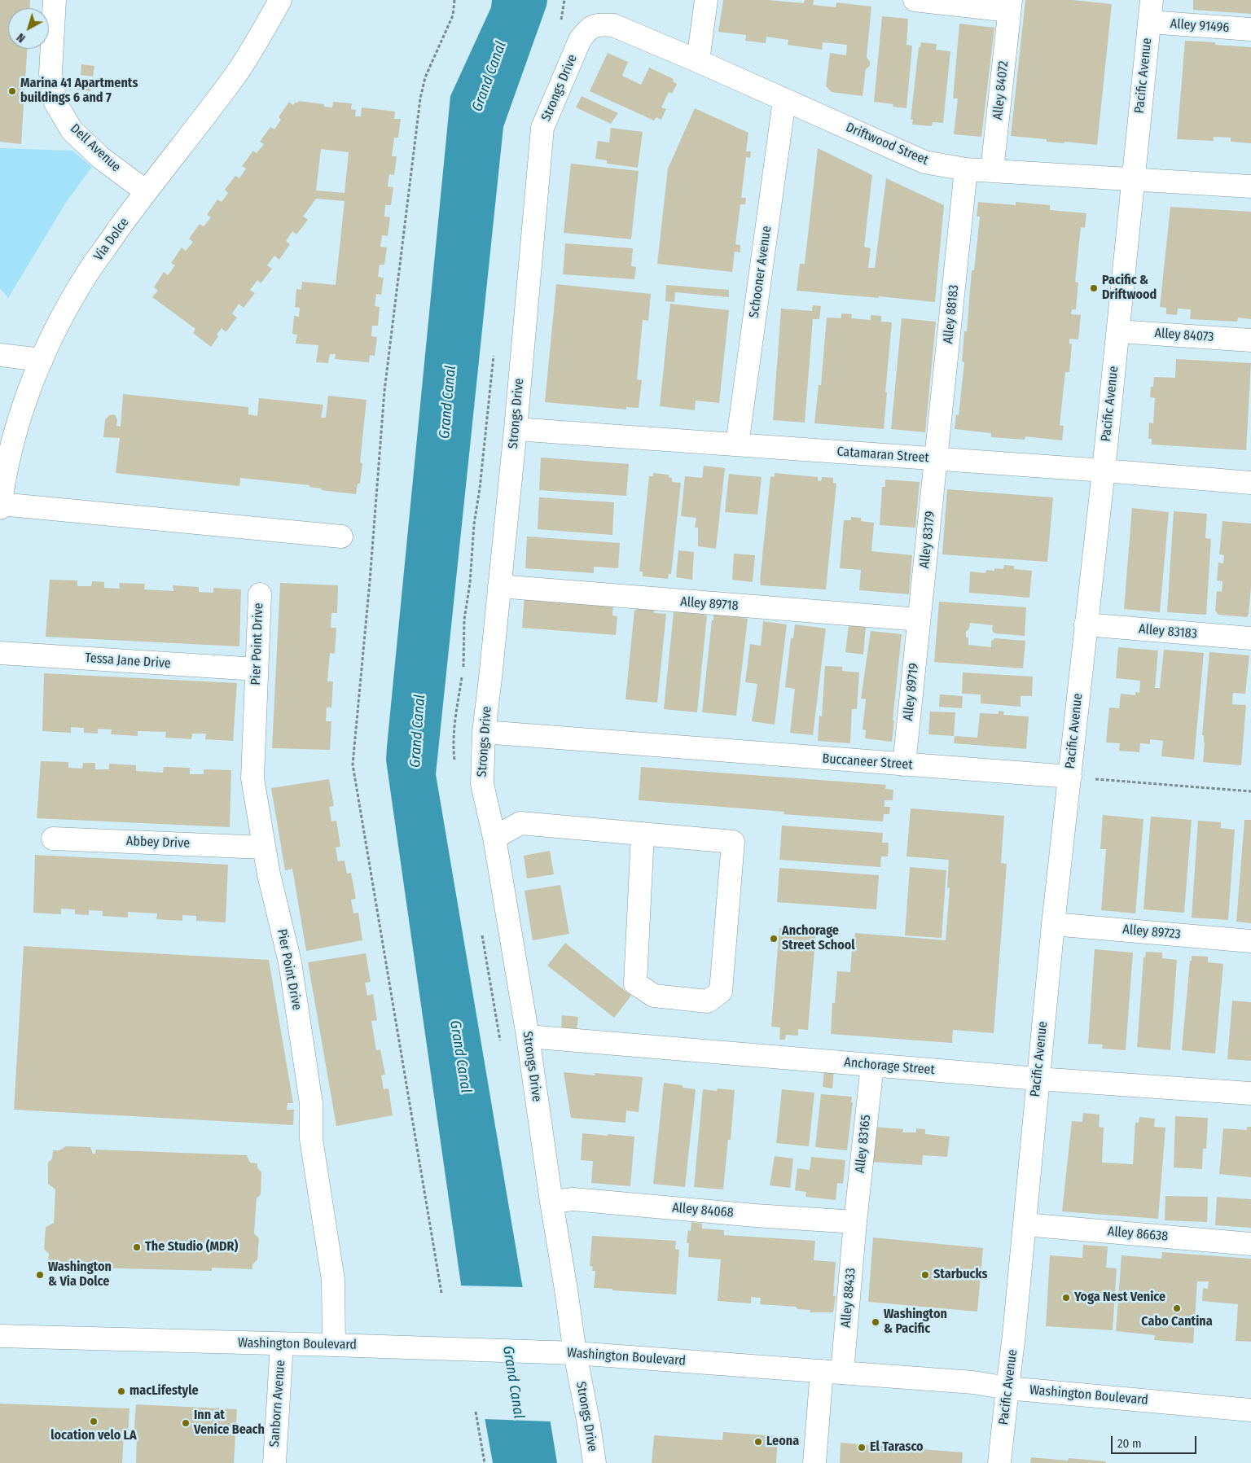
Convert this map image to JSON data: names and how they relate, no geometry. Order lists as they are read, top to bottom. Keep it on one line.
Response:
{"streets":{"street":["Alley 91496","Pacific Avenue","Strongs Drive","Alley 84072","Driftwood Street","Dell Avenue","Via Dolce","Schooner Avenue","Alley 88183","Alley 84073","Catamaran Street","Alley 83179","Alley 89718","Alley 83183","Pier Point Drive","Tessa Jane Drive","Alley 89719","Buccaneer Street","Abbey Drive","Alley 89723","Anchorage Street","Alley 83165","Alley 84068","Alley 86638","Alley 88433","Washington Boulevard","Sanborn Avenue"]},"crossings":[["Alley 91496","Pacific Avenue"],["Pacific Avenue","Driftwood Street"],["Pacific Avenue","Alley 84073"],["Pacific Avenue","Catamaran Street"],["Pacific Avenue","Alley 83183"],["Pacific Avenue","Buccaneer Street"],["Pacific Avenue","Alley 89723"],["Pacific Avenue","Anchorage Street"],["Pacific Avenue","Alley 86638"],["Pacific Avenue","Washington Boulevard"],["Strongs Drive","Driftwood Street"],["Strongs Drive","Catamaran Street"],["Strongs Drive","Alley 89718"],["Strongs Drive","Buccaneer Street"],["Strongs Drive","Anchorage Street"],["Strongs Drive","Alley 84068"],["Strongs Drive","Washington Boulevard"],["Alley 84072","Driftwood Street"],["Driftwood Street","Schooner Avenue"],["Driftwood Street","Alley 88183"],["Dell Avenue","Via Dolce"],["Schooner Avenue","Catamaran Street"],["Alley 88183","Catamaran Street"],["Alley 88183","Alley 83179"],["Catamaran Street","Alley 83179"],["Alley 83179","Alley 89718"],["Alley 83179","Alley 89719"],["Alley 89718","Alley 89719"],["Pier Point Drive","Tessa Jane Drive"],["Pier Point Drive","Abbey Drive"],["Pier Point Drive","Washington Boulevard"],["Alley 89719","Buccaneer Street"],["Anchorage Street","Alley 83165"],["Alley 83165","Alley 84068"],["Alley 83165","Alley 88433"],["Alley 84068","Alley 88433"],["Alley 88433","Washington Boulevard"],["Washington Boulevard","Sanborn Avenue"]],"water":["Grand Canal"],"places":["Marina 41 Apartments buildings 6 and 7","Pacific & Driftwood","Anchorage Street School","The Studio (MDR)","Washington & Via Dolce","Starbucks","Yoga Nest Venice","Cabo Cantina","Washington & Pacific","macLifestyle","location velo LA","Inn at Venice Beach","Leona","El Tarasco"],"scale_bar":"20 m","north":"bottom left"}
